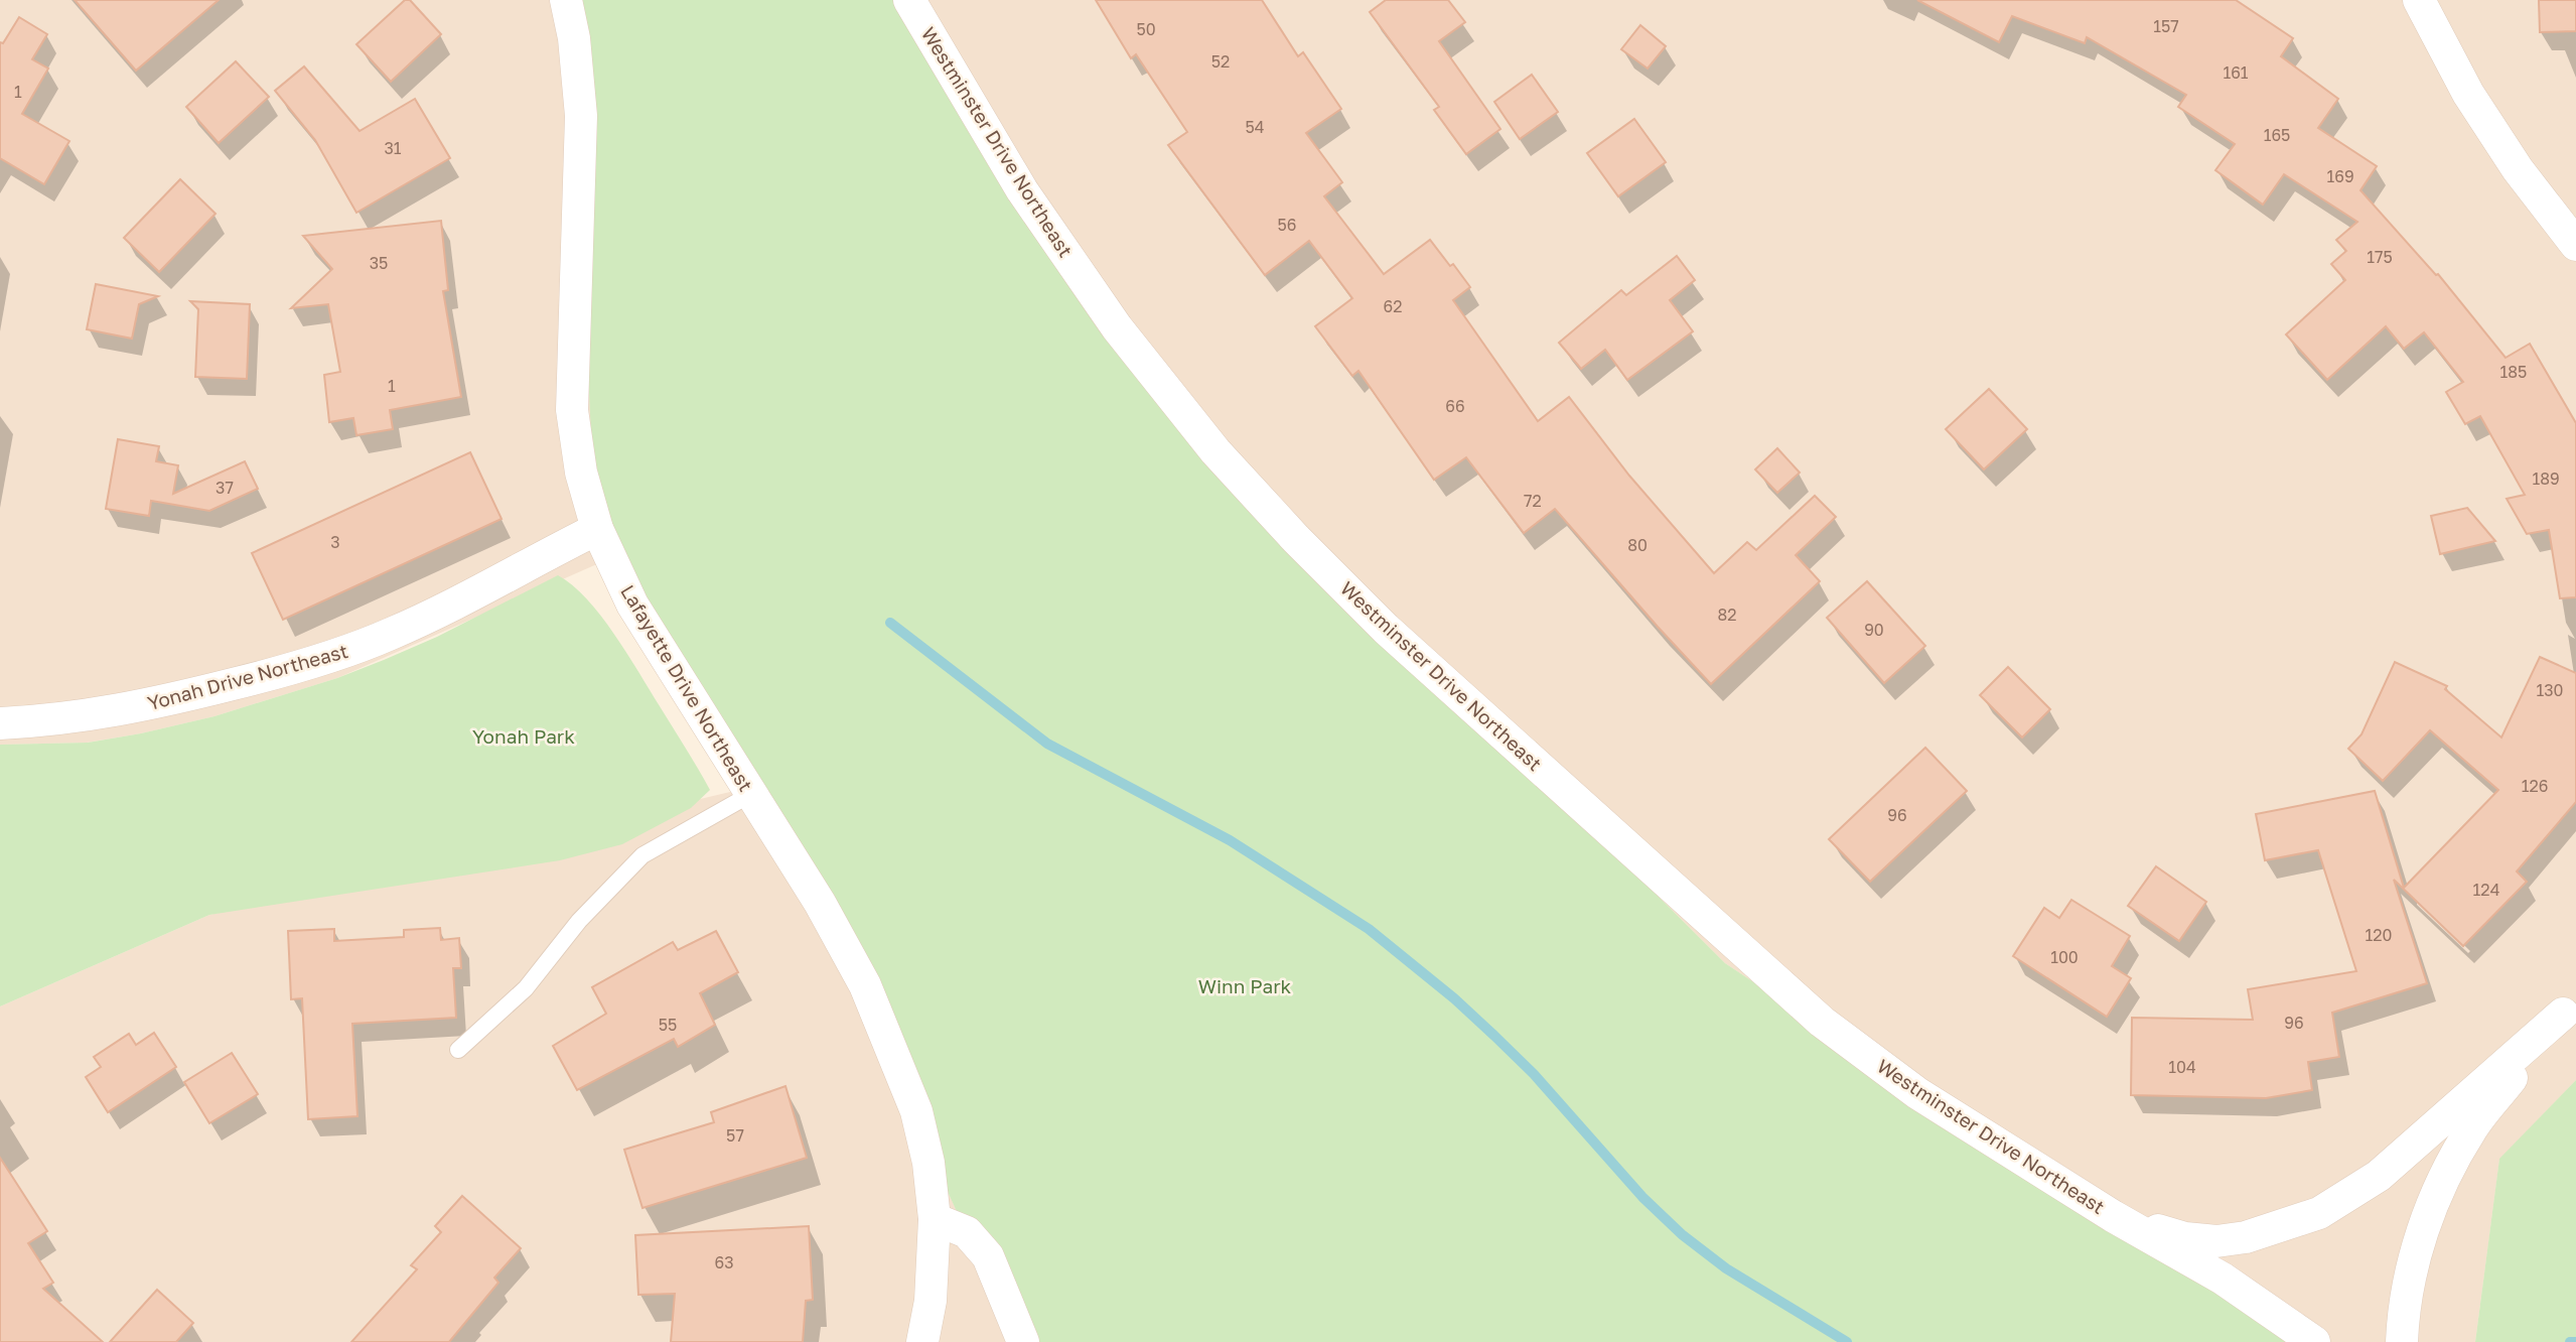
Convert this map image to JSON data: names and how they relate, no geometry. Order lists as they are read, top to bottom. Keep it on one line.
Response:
{"streets":{"street":["Westminster Drive Northeast","Yonah Drive Northeast","Lafayette Drive Northeast"]},"crossings":[["Yonah Drive Northeast","Lafayette Drive Northeast"]],"parks":["Yonah Park","Winn Park"],"house_numbers":["157","50","52","161","1","54","165","31","169","56","175","35","62","185","1","66","189","37","72","3","80","82","90","130","126","96","124","120","100","96","55","104","57","63"]}
